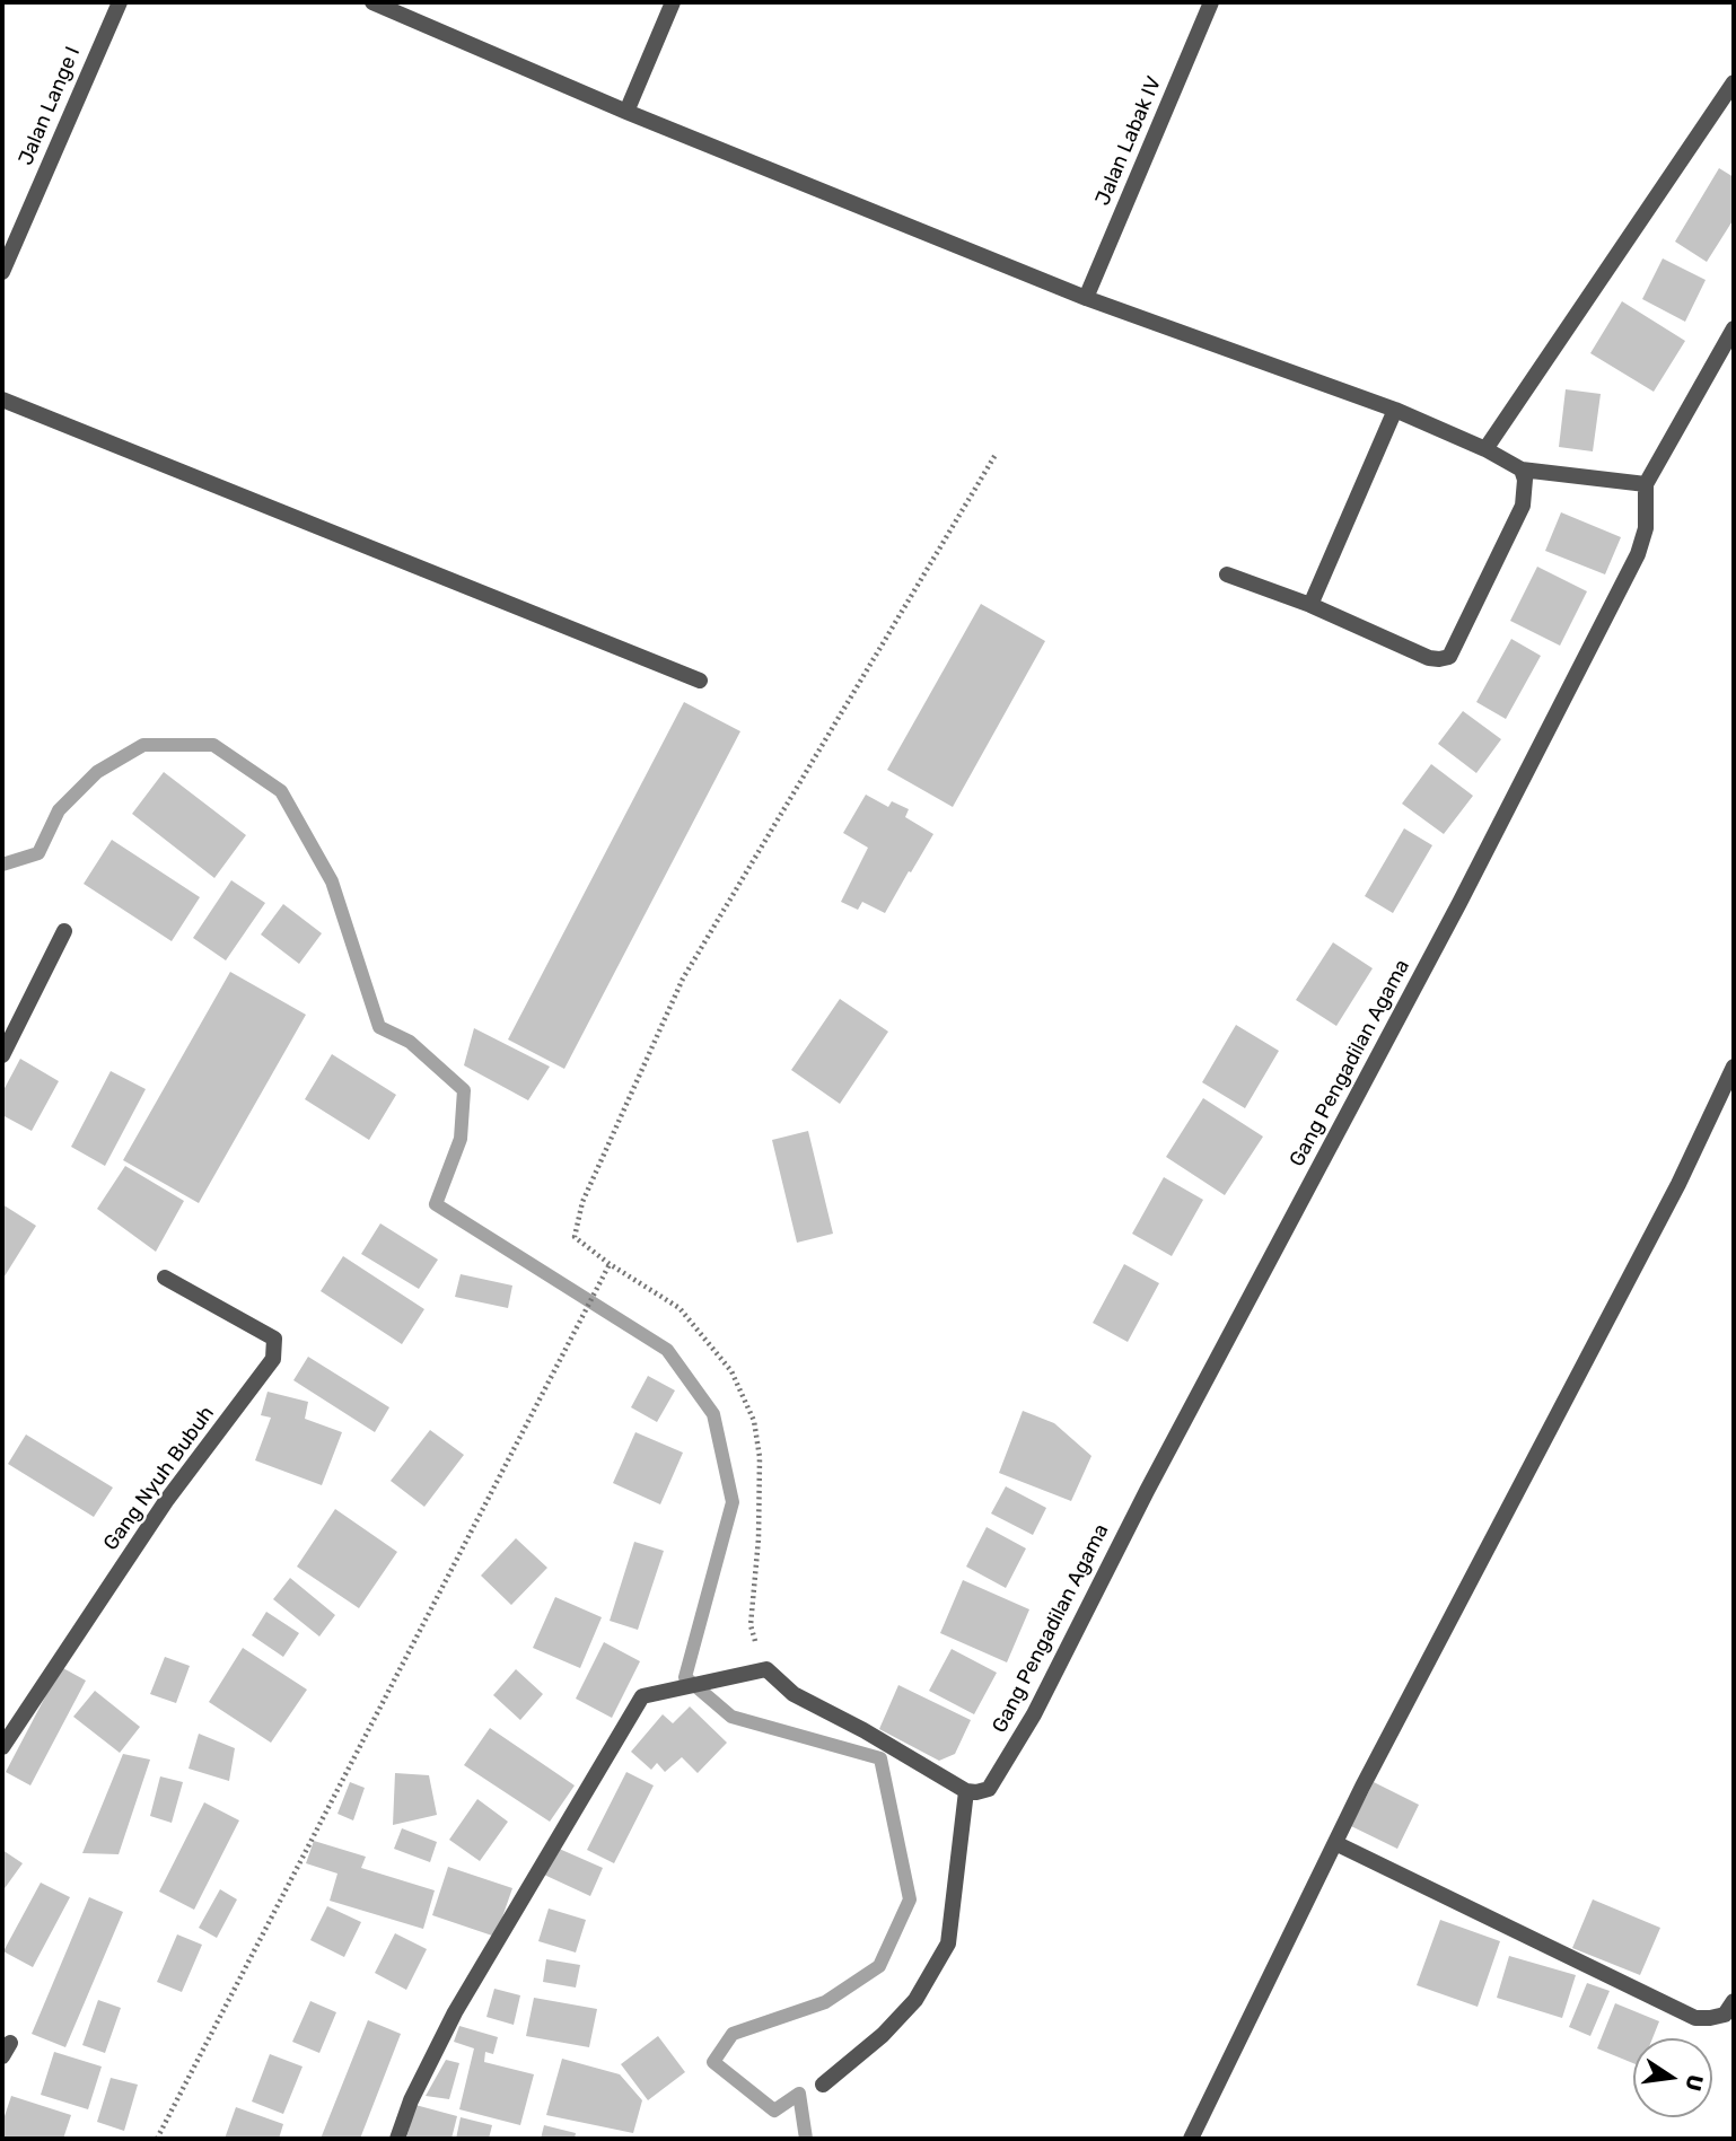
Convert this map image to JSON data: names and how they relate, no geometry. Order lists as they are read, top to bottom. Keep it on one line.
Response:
{"streets":{"street":["Jalan Lange I","Jalan Labak IV","Gang Pengadilan Agama","Gang Nyuh Bubuh"]},"north":"right"}
